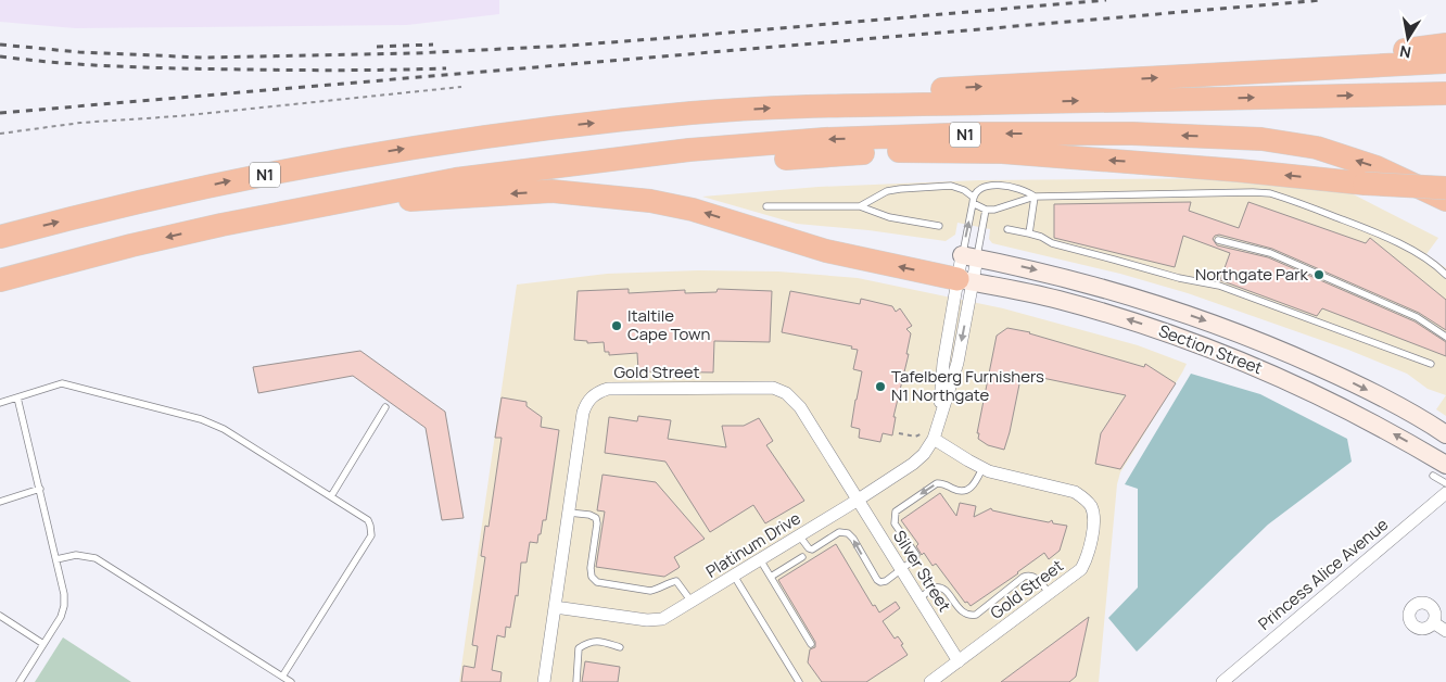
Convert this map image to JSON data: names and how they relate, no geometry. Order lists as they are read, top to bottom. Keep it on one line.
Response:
{"streets":{"highway":["N1"],"street":["Section Street","Gold Street","Platinum Drive","Silver Street","Princess Alice Avenue"]},"crossings":[["Section Street","Platinum Drive"],["Gold Street","Platinum Drive"],["Gold Street","Silver Street"],["Platinum Drive","Silver Street"]],"places":["Northgate Park","Italtile Cape Town","Tafelberg Furnishers N1 Northgate"],"north":"bottom"}
